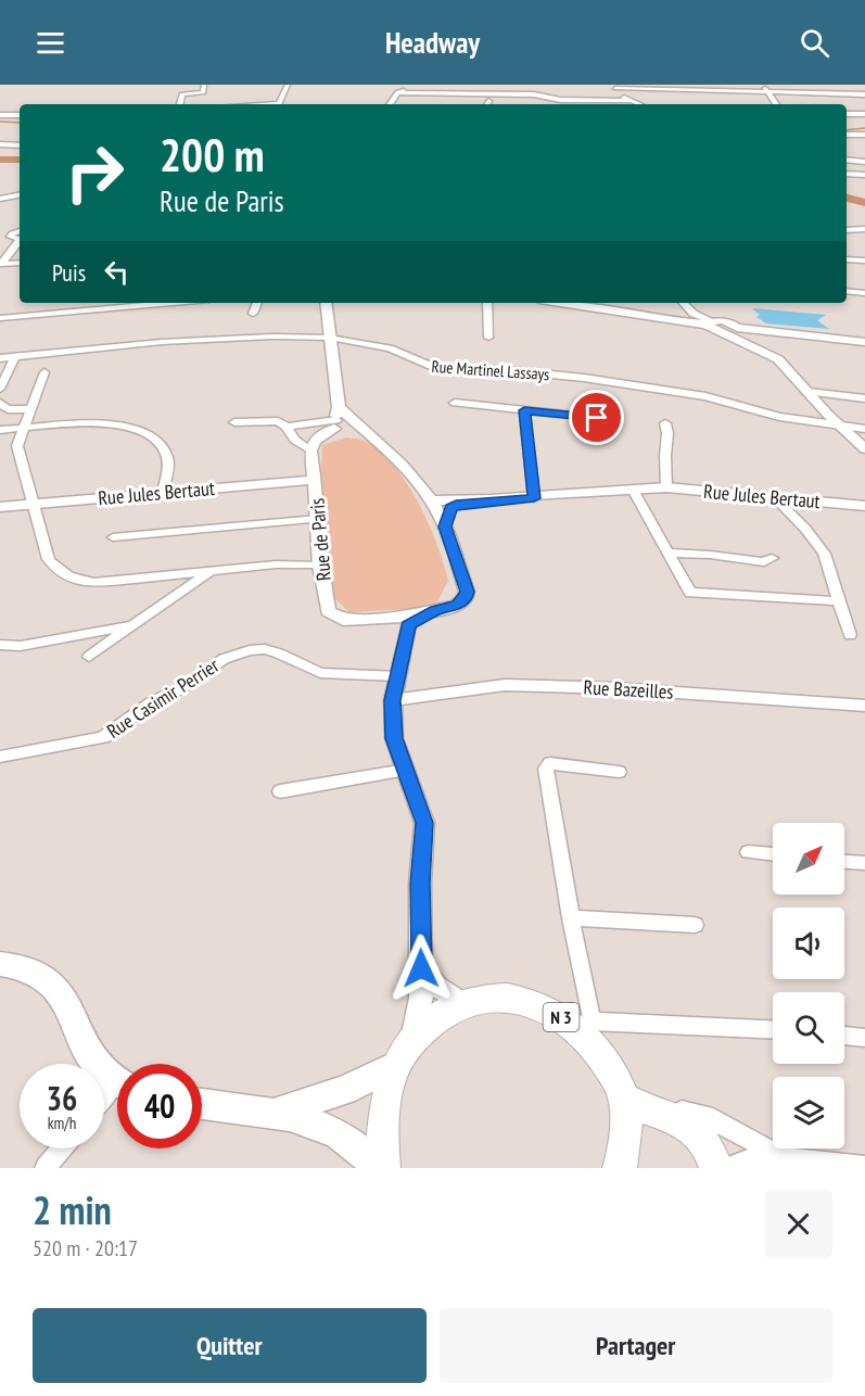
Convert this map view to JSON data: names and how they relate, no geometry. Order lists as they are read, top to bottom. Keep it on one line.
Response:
{"streets":{"main road":["N 3"],"street":["Rue Martinel Lassays","Rue Jules Bertaut","Rue de Paris","Rue Bazeilles","Rue Casimir Perrier"]},"crossings":[["Rue Jules Bertaut","Rue de Paris"]],"north":"top right","page":{"header":"Headway","turn":["200 m","Rue de Paris"],"then":"Puis","speed":"36 km/h","limit":"40","heading":["2 min","520 m · 20:17"],"buttons":["Quitter","Partager"]}}
